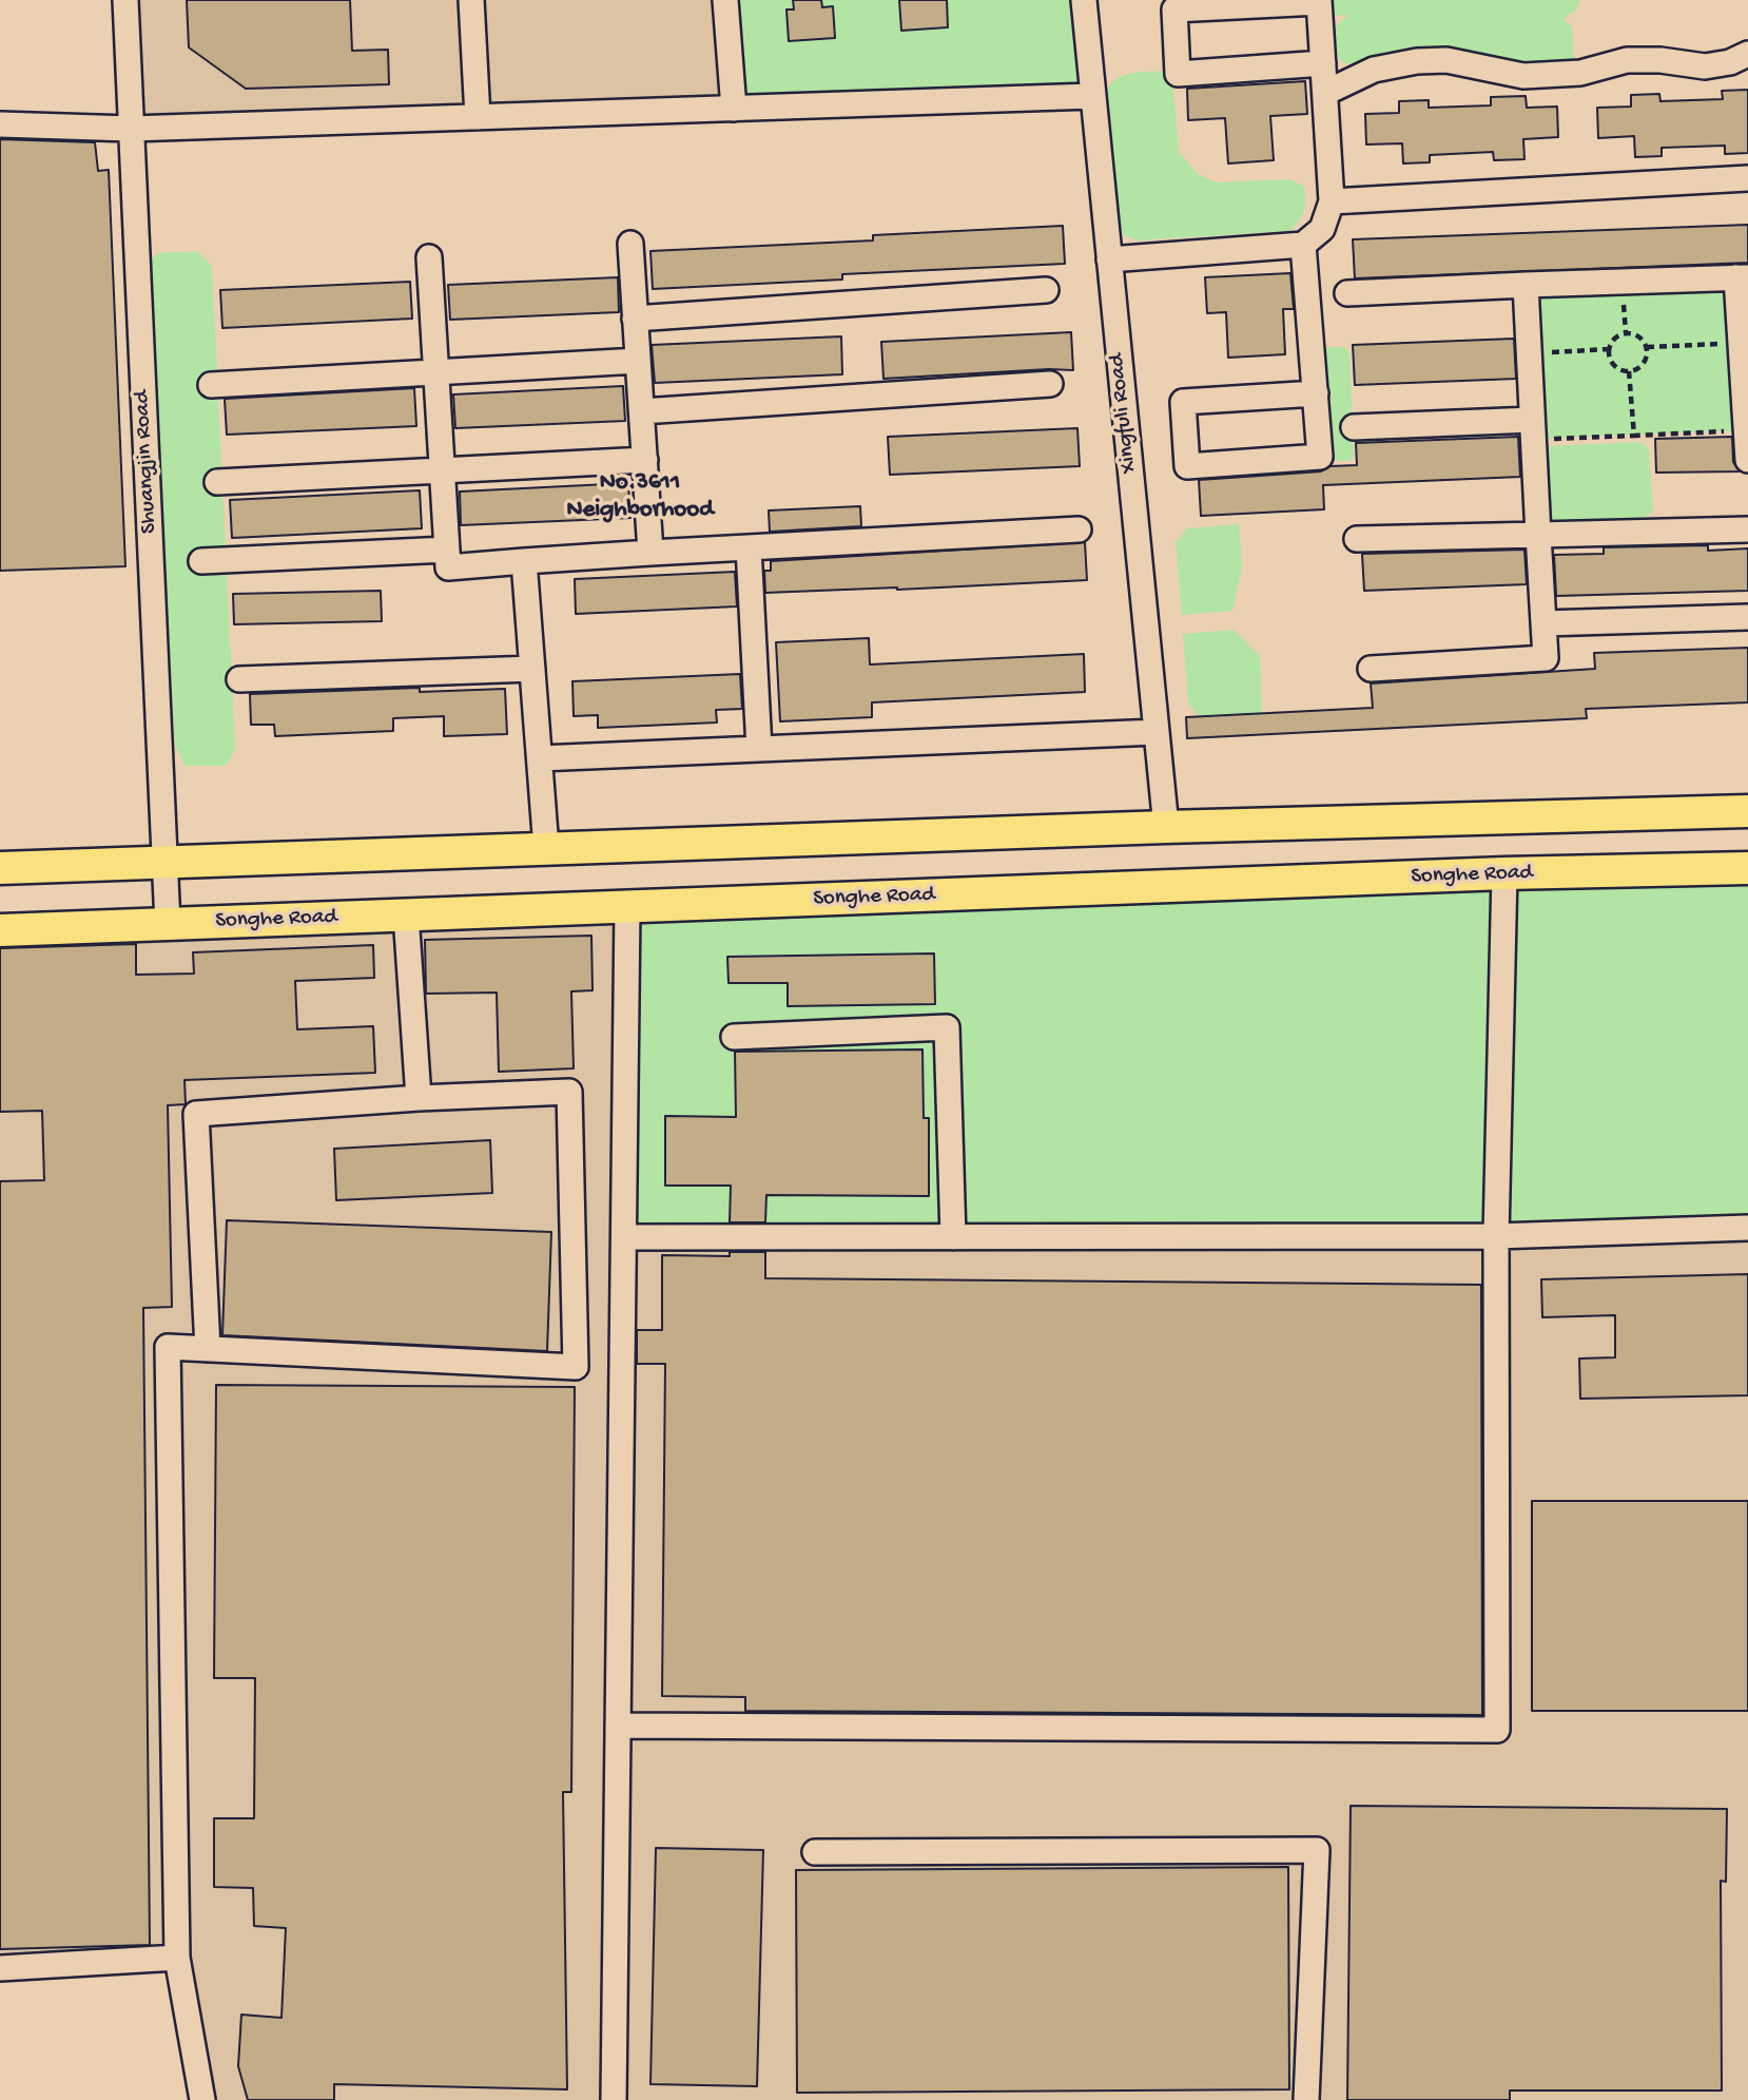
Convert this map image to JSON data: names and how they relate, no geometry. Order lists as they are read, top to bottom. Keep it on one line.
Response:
{"streets":{"main road":["Songhe Road"],"street":["Xingfuli Road","Shuangjin Road"]},"crossings":[["Shuangjin Road","Songhe Road"]],"districts":["No.3611 Neighborhood"]}
